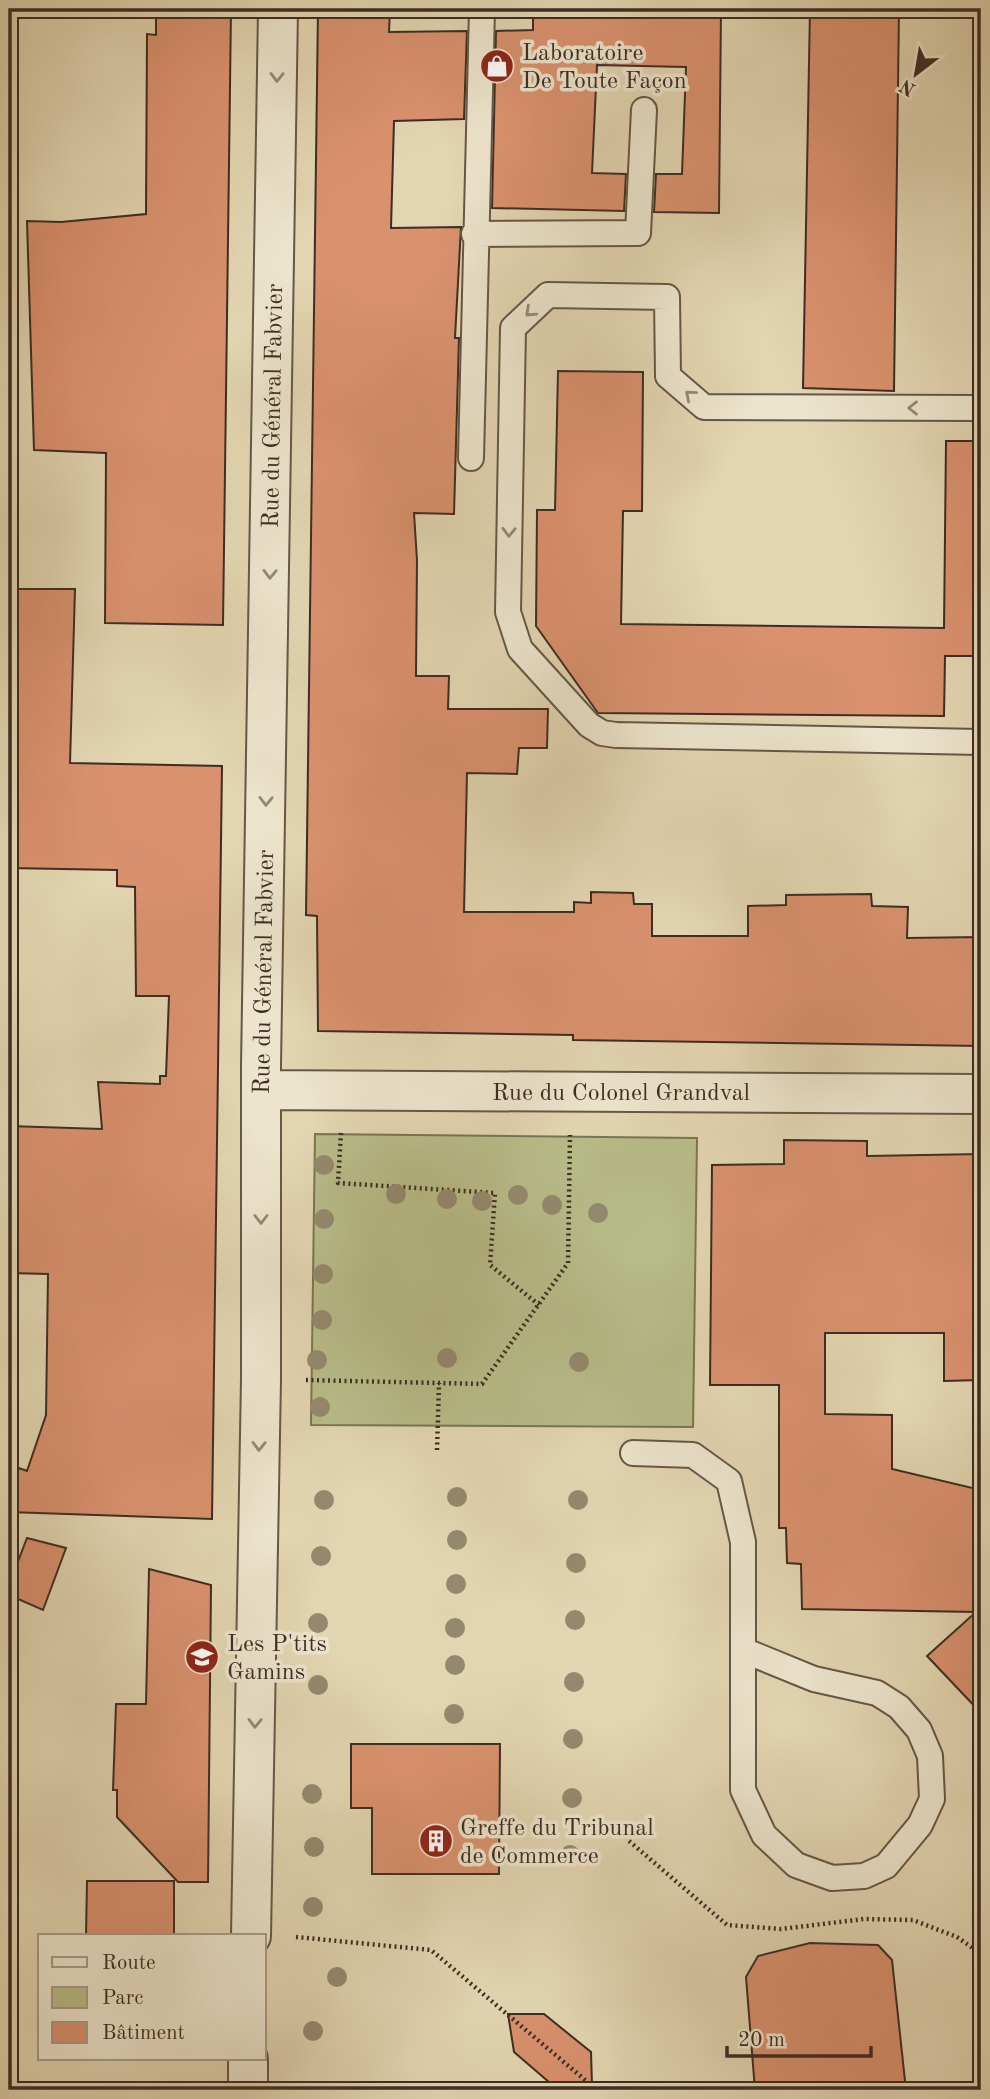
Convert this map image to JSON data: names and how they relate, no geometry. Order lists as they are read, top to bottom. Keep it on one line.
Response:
{"streets":{"street":["Rue du Général Fabvier","Rue du Colonel Grandval"]},"crossings":[["Rue du Général Fabvier","Rue du Colonel Grandval"]],"one_way":["Rue du Général Fabvier"],"places":{"shop":["Laboratoire De Toute Façon"],"school or university":["Les P'tits Gamins"],"building":["Greffe du Tribunal de Commerce"]},"legend":["Route","Parc","Bâtiment"],"scale_bar":"20 m","north":"bottom left"}
